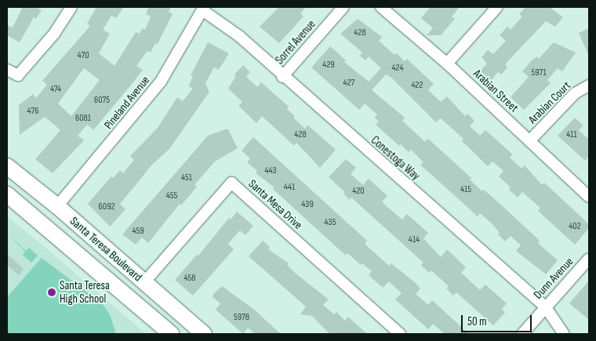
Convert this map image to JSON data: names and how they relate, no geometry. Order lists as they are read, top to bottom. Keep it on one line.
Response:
{"streets":{"main road":["Santa Teresa Boulevard"],"street":["Sorrel Avenue","Arabian Street","Pineland Avenue","Arabian Court","Conestoga Way","Santa Mesa Drive","Dunn Avenue"]},"crossings":[["Sorrel Avenue","Conestoga Way"],["Arabian Street","Arabian Court"],["Pineland Avenue","Conestoga Way"],["Pineland Avenue","Santa Teresa Boulevard"],["Conestoga Way","Dunn Avenue"],["Santa Mesa Drive","Santa Teresa Boulevard"]],"places":["Santa Teresa High School"],"house_numbers":["428","470","429","424","5971","427","422","474","6075","476","6081","428","411","443","451","441","415","420","455","439","6092","435","402","459","414","458","5978"],"scale_bar":"50 m"}
